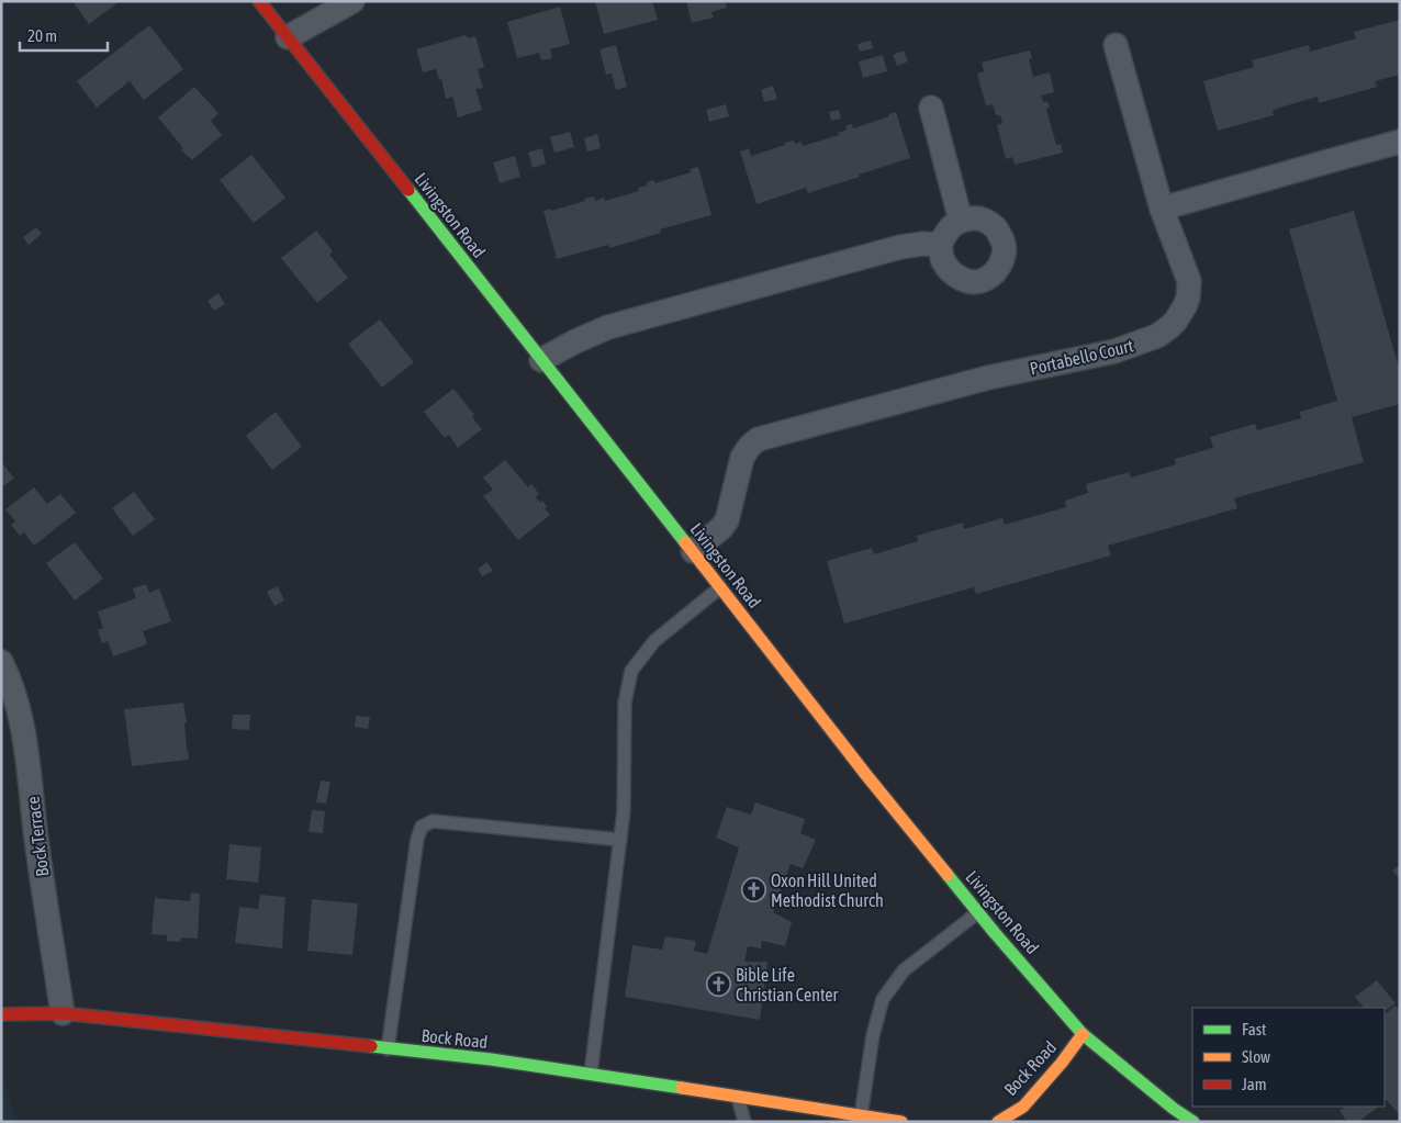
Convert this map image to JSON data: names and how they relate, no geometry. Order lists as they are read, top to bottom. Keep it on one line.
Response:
{"streets":{"main road":["Livingston Road","Bock Road"],"street":["Portabello Court","Bock Terrace"]},"crossings":[["Livingston Road","Portabello Court"],["Livingston Road","Bock Road"],["Bock Terrace","Bock Road"]],"places":{"church":["Oxon Hill United Methodist Church","Bible Life Christian Center"]},"legend":["Fast","Slow","Jam"],"scale_bar":"20 m"}
